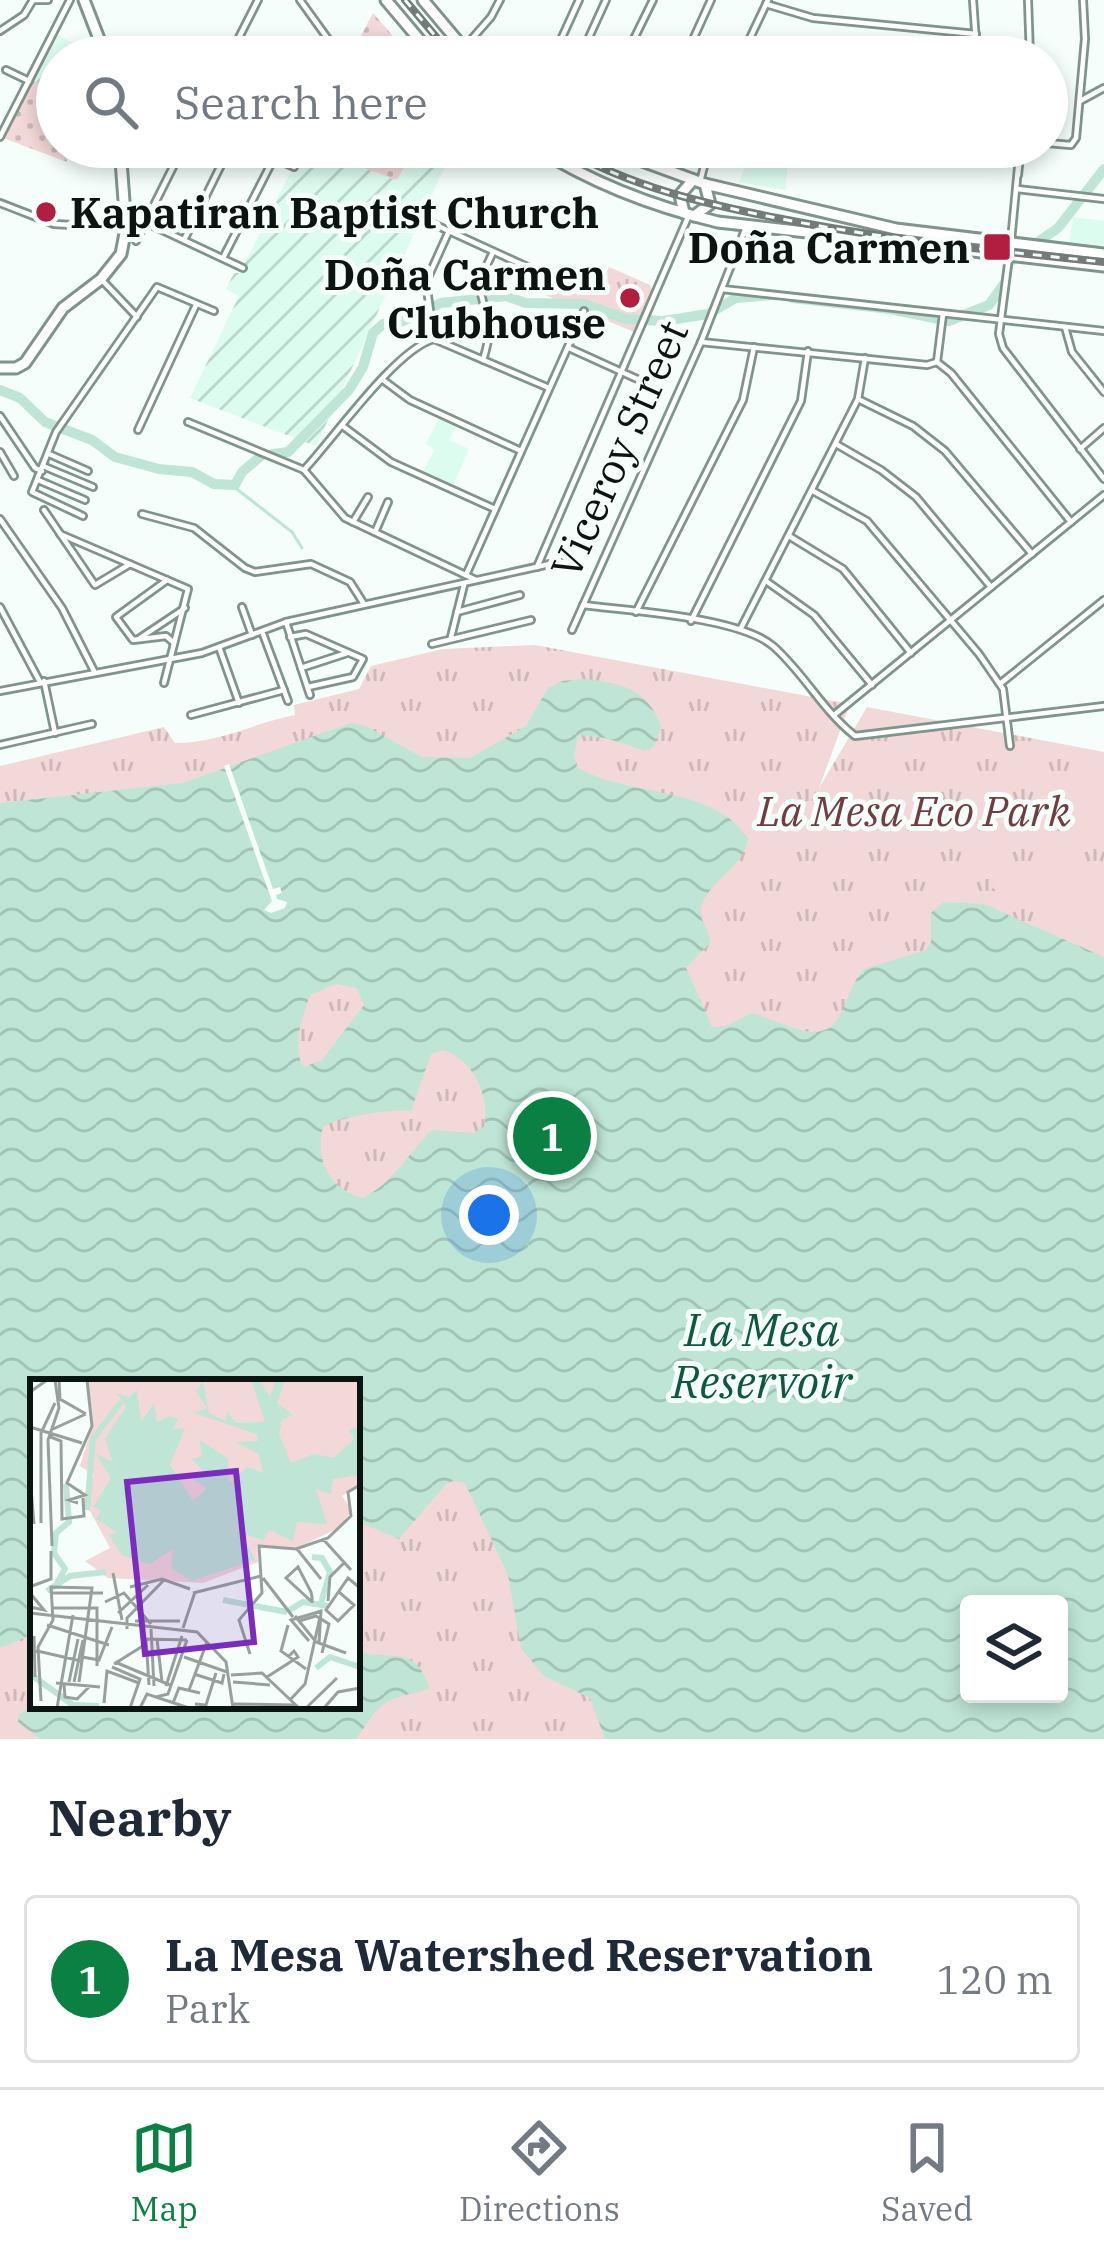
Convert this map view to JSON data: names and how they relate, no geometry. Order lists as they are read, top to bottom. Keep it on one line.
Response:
{"streets":{"street":["Viceroy Street"]},"water":["La Mesa Reservoir"],"parks":["La Mesa Eco Park"],"places":{"other":["Kapatiran Baptist Church","Doña Carmen Clubhouse"],"transit":["Doña Carmen"]},"page":{"search":"Search here","pins":"1","heading":"Nearby","list":[{"mark":"1","name":"La Mesa Watershed Reservation","note":"Park","value":"120 m"}],"nav":["Map","Directions","Saved"]}}
